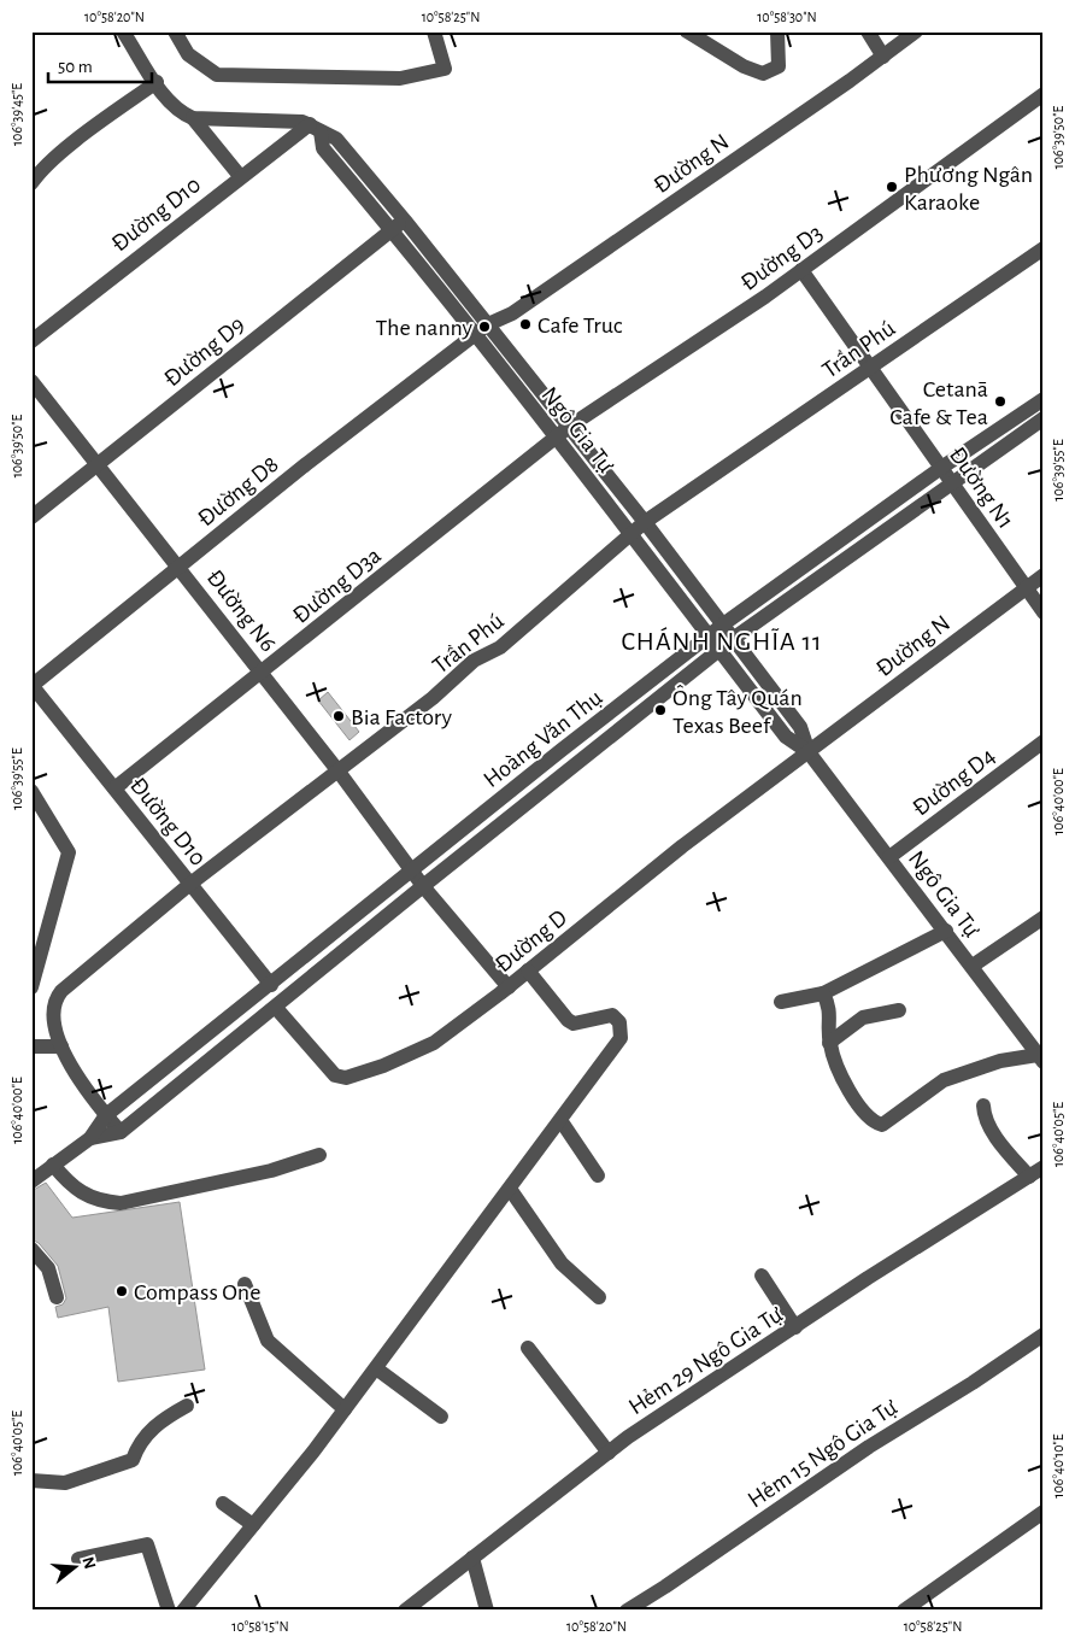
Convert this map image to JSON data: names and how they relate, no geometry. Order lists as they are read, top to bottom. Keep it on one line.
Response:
{"streets":{"street":["Đường N","Đường D10","Đường D3","Trần Phú","Đường D9","Ngô Gia Tự","Đường N1","Đường D8","Đường D3a","Đường N6","Hoàng Văn Thụ","Đường D4","Đường D","Hẻm 29 Ngô Gia Tự","Hẻm 15 Ngô Gia Tự"]},"crossings":[["Đường N","Ngô Gia Tự"],["Đường N","Đường N1"],["Đường N","Đường D8"],["Đường N","Đường D"],["Đường D10","Trần Phú"],["Đường D10","Ngô Gia Tự"],["Đường D10","Đường D8"],["Đường D10","Đường D3a"],["Đường D10","Hoàng Văn Thụ"],["Đường D3","Ngô Gia Tự"],["Đường D3","Đường N1"],["Đường D3","Đường D3a"],["Trần Phú","Ngô Gia Tự"],["Trần Phú","Đường N1"],["Trần Phú","Đường N6"],["Trần Phú","Hoàng Văn Thụ"],["Đường D9","Ngô Gia Tự"],["Đường D9","Đường N6"],["Ngô Gia Tự","Đường D8"],["Ngô Gia Tự","Đường D3a"],["Ngô Gia Tự","Hoàng Văn Thụ"],["Ngô Gia Tự","Đường D4"],["Ngô Gia Tự","Đường D"],["Đường N1","Hoàng Văn Thụ"],["Đường D8","Đường N6"],["Đường D3a","Đường N6"],["Đường N6","Hoàng Văn Thụ"],["Đường N6","Đường D"],["Hoàng Văn Thụ","Đường D"]],"districts":["CHÁNH NGHĨA 11"],"places":["Phương Ngân Karaoke","Cafe Truc","The nanny","Cetanā Cafe & Tea","Ông Tây Quán Texas Beef","Bia Factory","Compass One"],"scale_bar":"50 m","north":"right","coordinates":["10°58'20\"N","10°58'25\"N","10°58'30\"N","106°39'45\"E","106°39'50\"E","106°39'55\"E","106°40'00\"E","106°40'05\"E","106°40'10\"E","10°58'15\"N"]}
